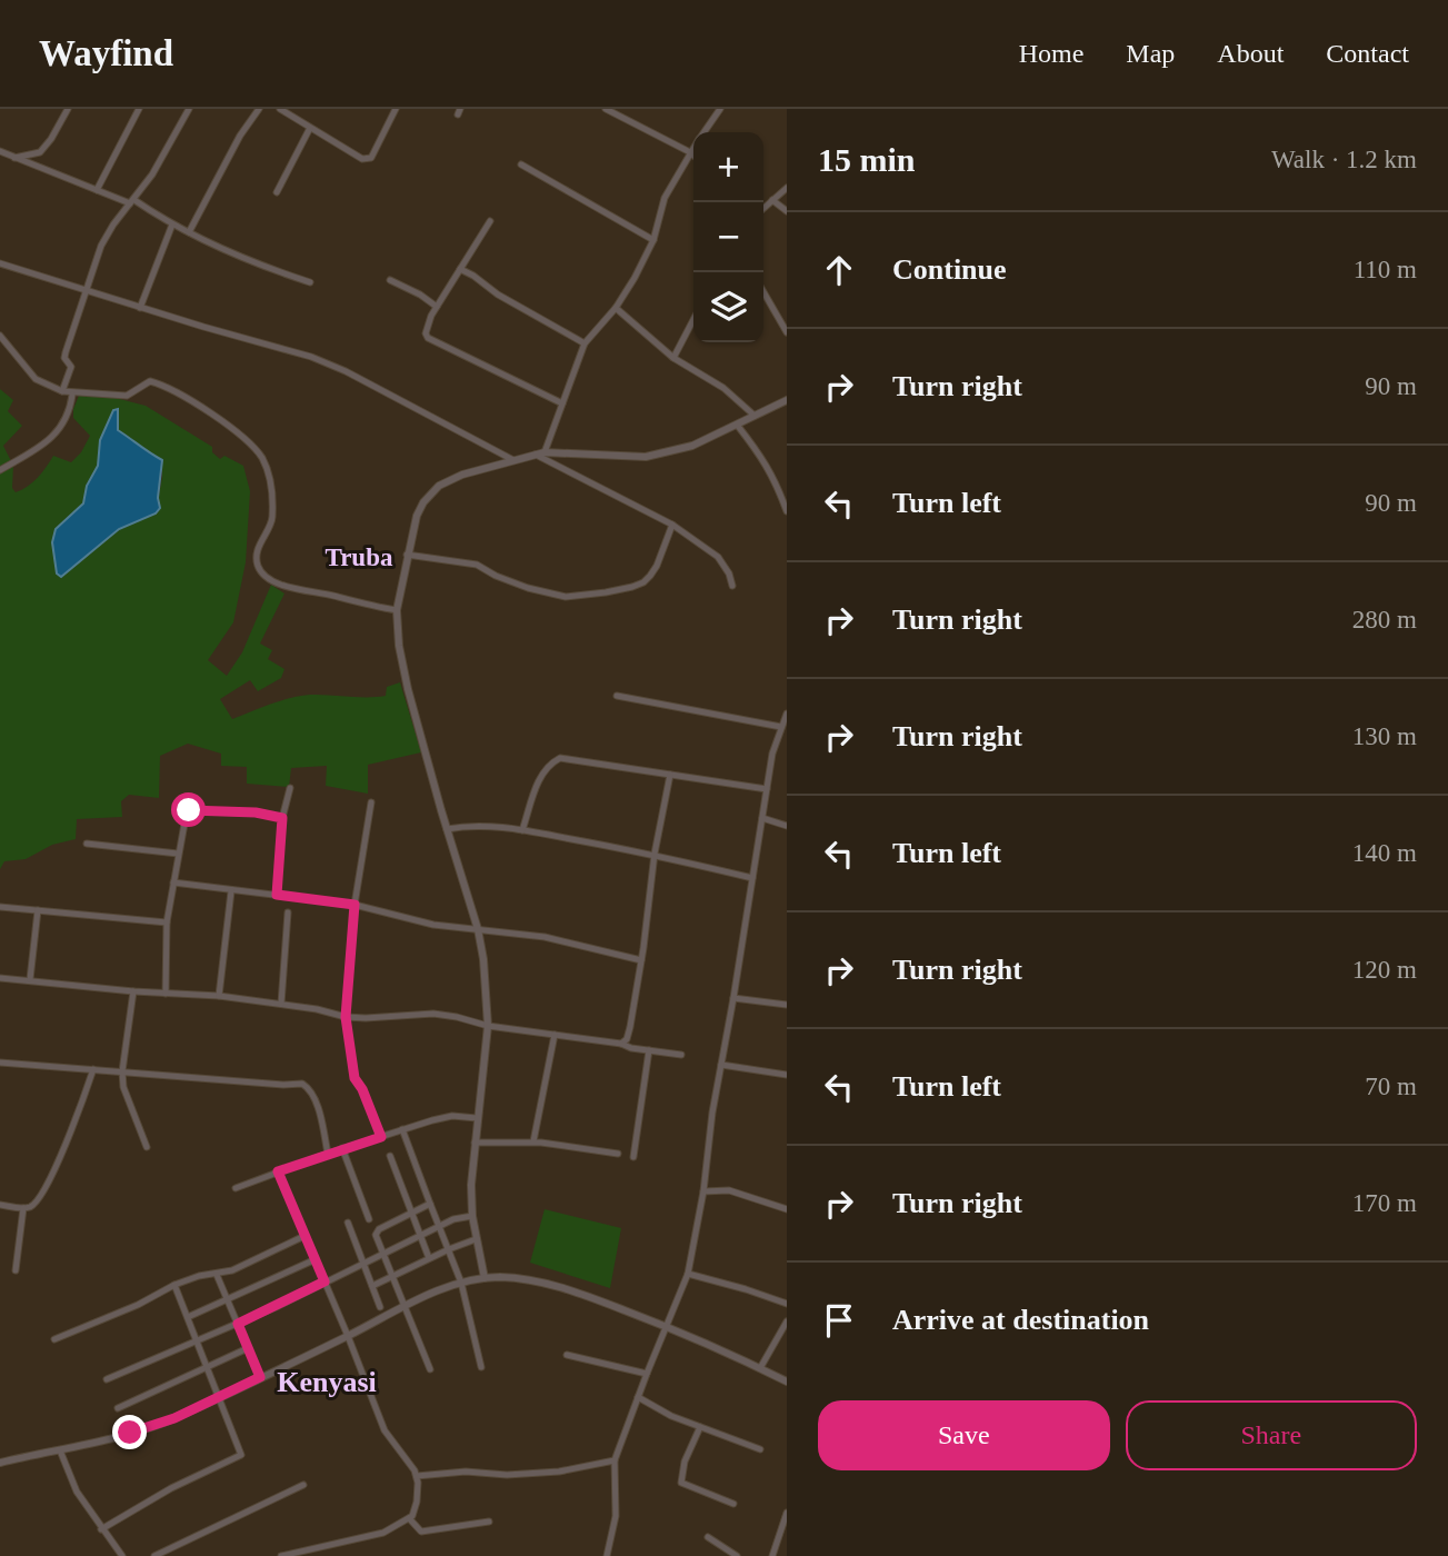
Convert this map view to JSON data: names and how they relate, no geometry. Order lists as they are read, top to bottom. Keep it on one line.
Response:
{"districts":["Truba","Kenyasi"],"page":{"header":"Wayfind","nav":["Home","Map","About","Contact"],"heading":["15 min","Walk · 1.2 km"],"map_buttons":["+","−"],"list":[["Continue","110 m"],["Turn right","90 m"],["Turn left","90 m"],["Turn right","280 m"],["Turn right","130 m"],["Turn left","140 m"],["Turn right","120 m"],["Turn left","70 m"],["Turn right","170 m"],"Arrive at destination"],"buttons":["Save","Share"]}}
